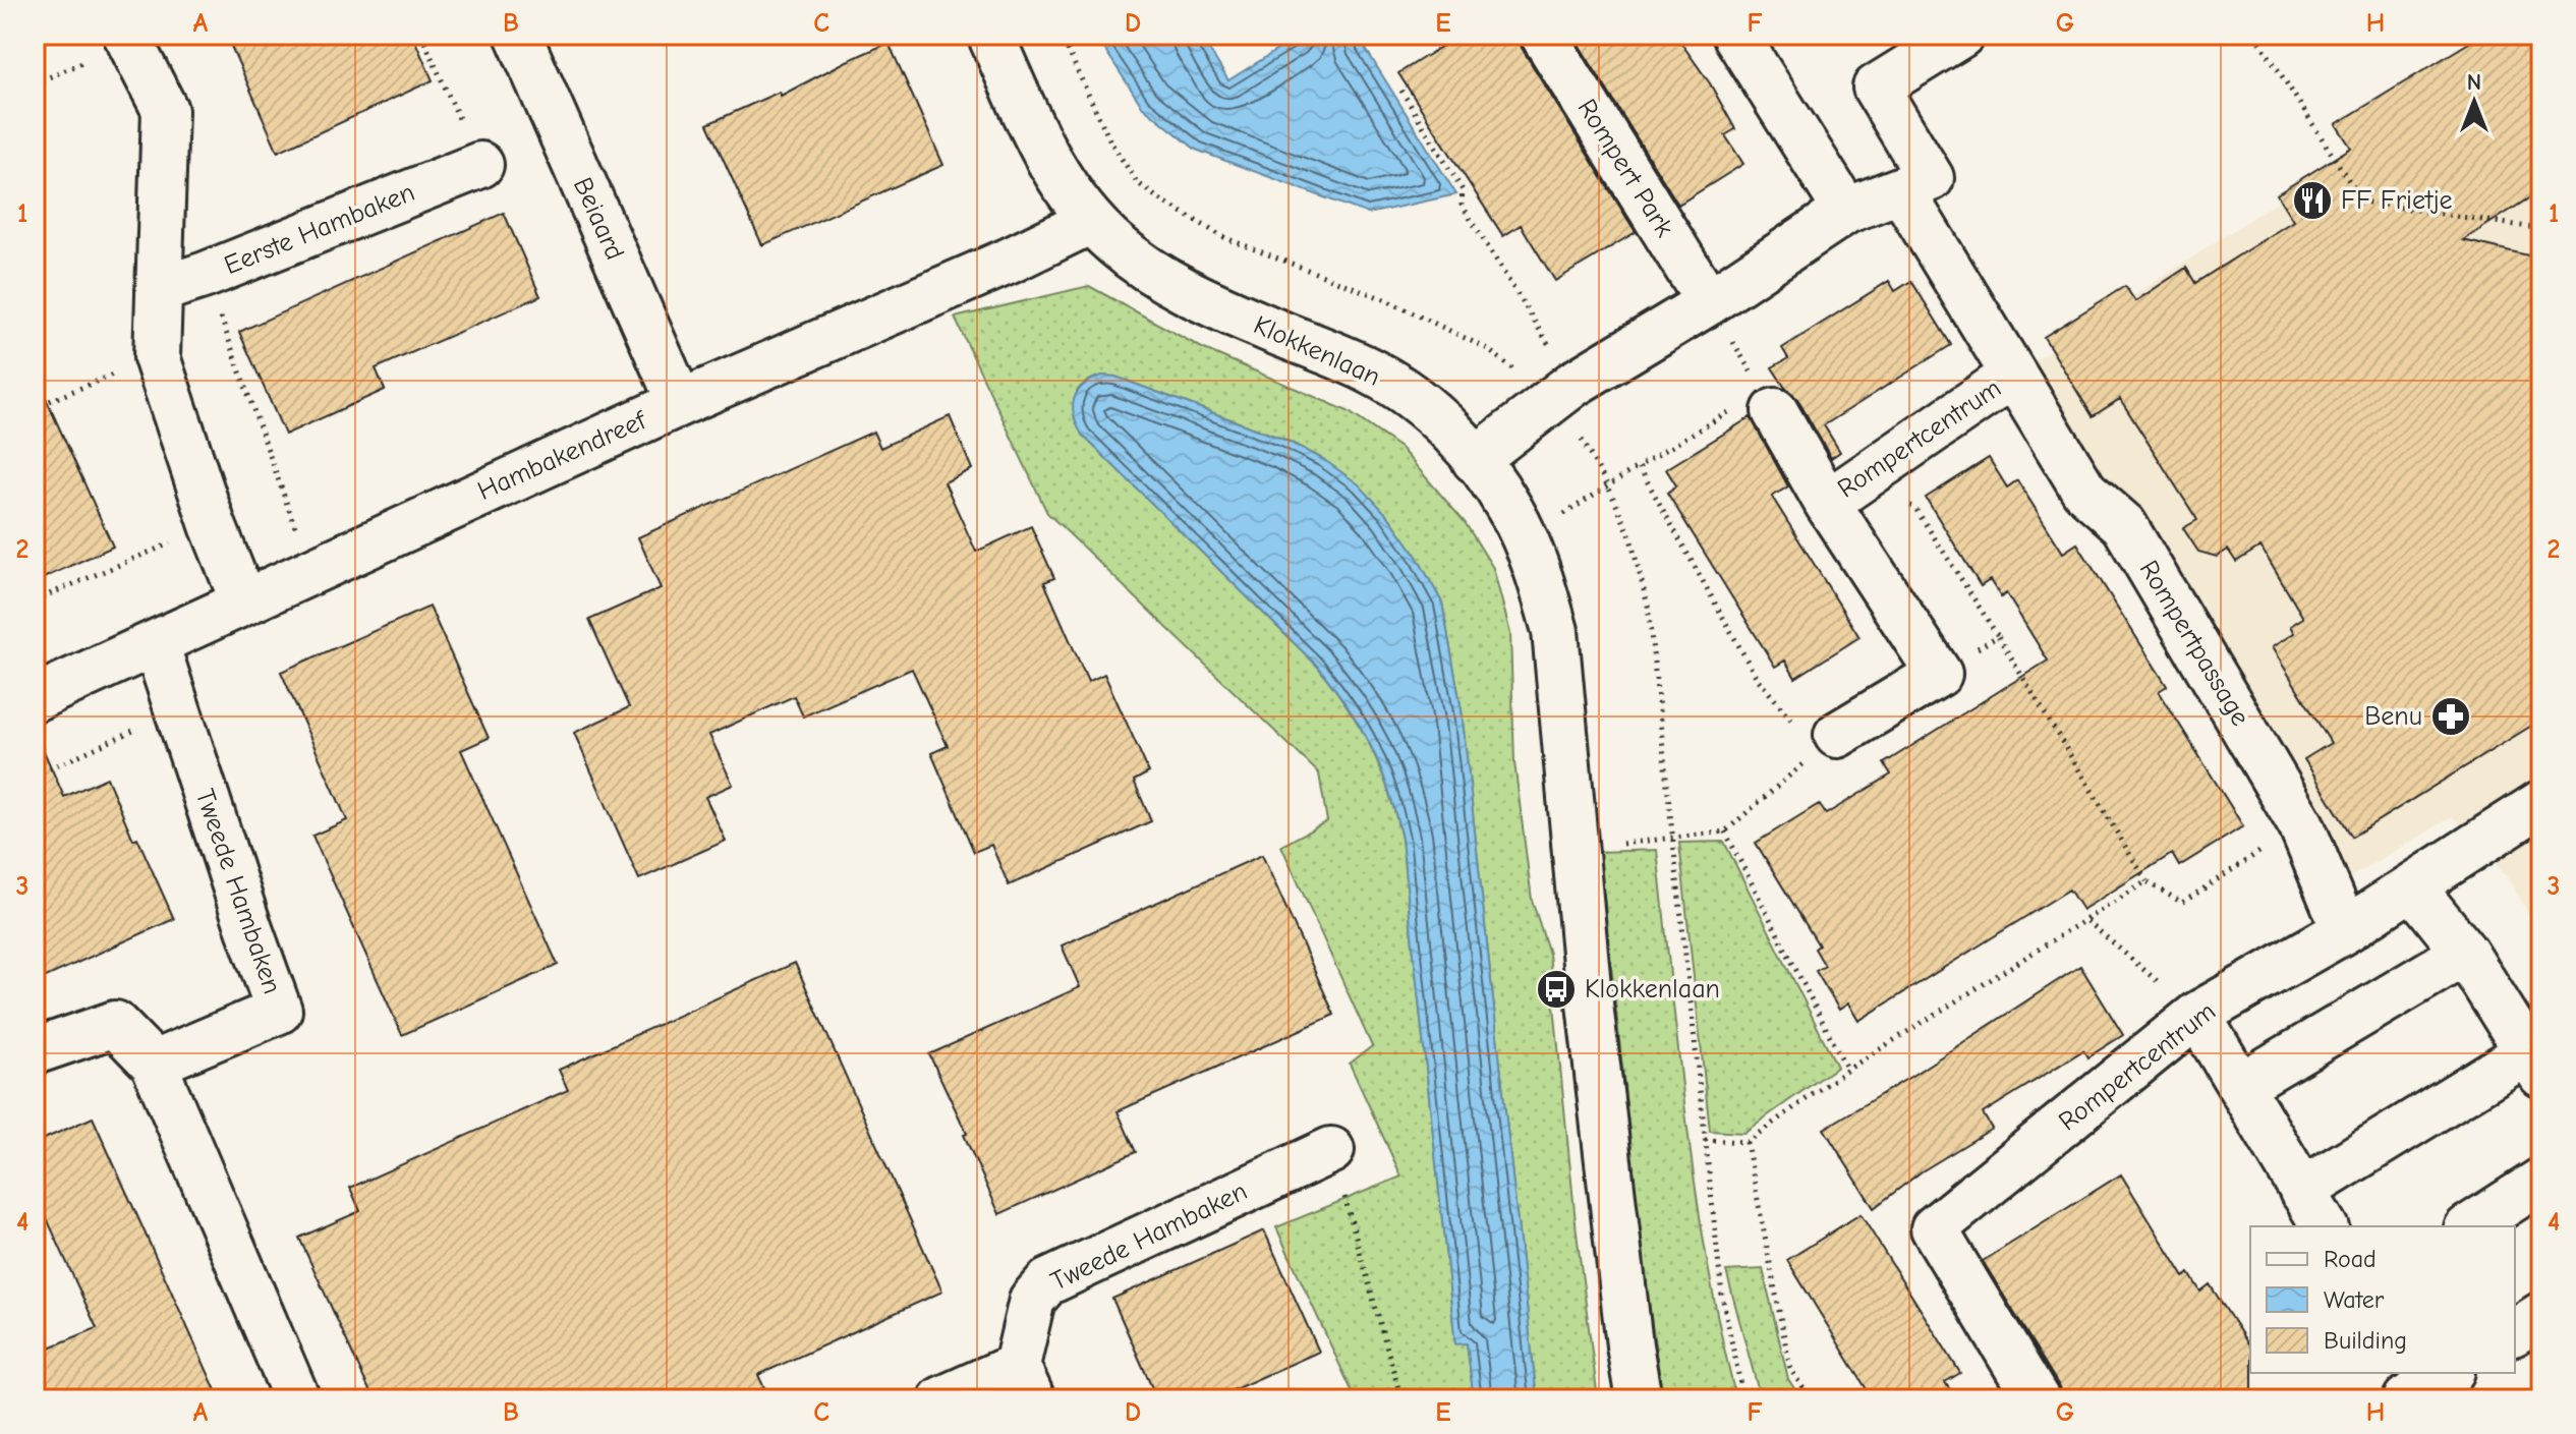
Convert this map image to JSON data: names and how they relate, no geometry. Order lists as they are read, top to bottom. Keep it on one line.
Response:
{"streets":{"street":["Rompert Park","Beiaard","Eerste Hambaken","Klokkenlaan","Rompertcentrum","Hambakendreef","Rompertpassage","Tweede Hambaken"]},"crossings":[["Beiaard","Hambakendreef"],["Klokkenlaan","Hambakendreef"],["Rompertcentrum","Rompertpassage"],["Hambakendreef","Tweede Hambaken"]],"places":{"restaurant":["FF Frietje"],"pharmacy":["Benu"],"bus stop":["Klokkenlaan"]},"legend":["Road","Water","Building"],"north":"top","grid":{"columns":["A","B","C","D","E","F","G","H"],"rows":["1","2","3","4"]}}
